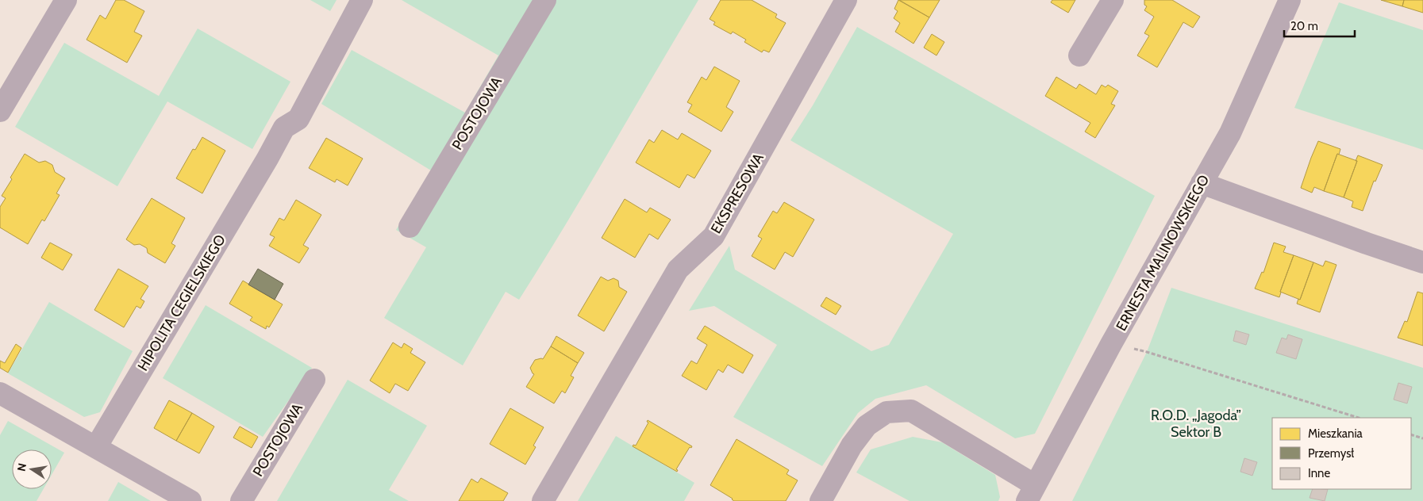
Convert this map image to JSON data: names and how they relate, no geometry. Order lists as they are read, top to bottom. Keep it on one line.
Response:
{"streets":{"street":["POSTOJOWA","EKSPRESOWA","ERNESTA MALINOWSKIEGO","HIPOLITA CEGIELSKIEGO"]},"parks":["R.O.D. „Jagoda” Sektor B"],"legend":["Mieszkania","Przemysł","Inne"],"scale_bar":"20 m","north":"left"}
